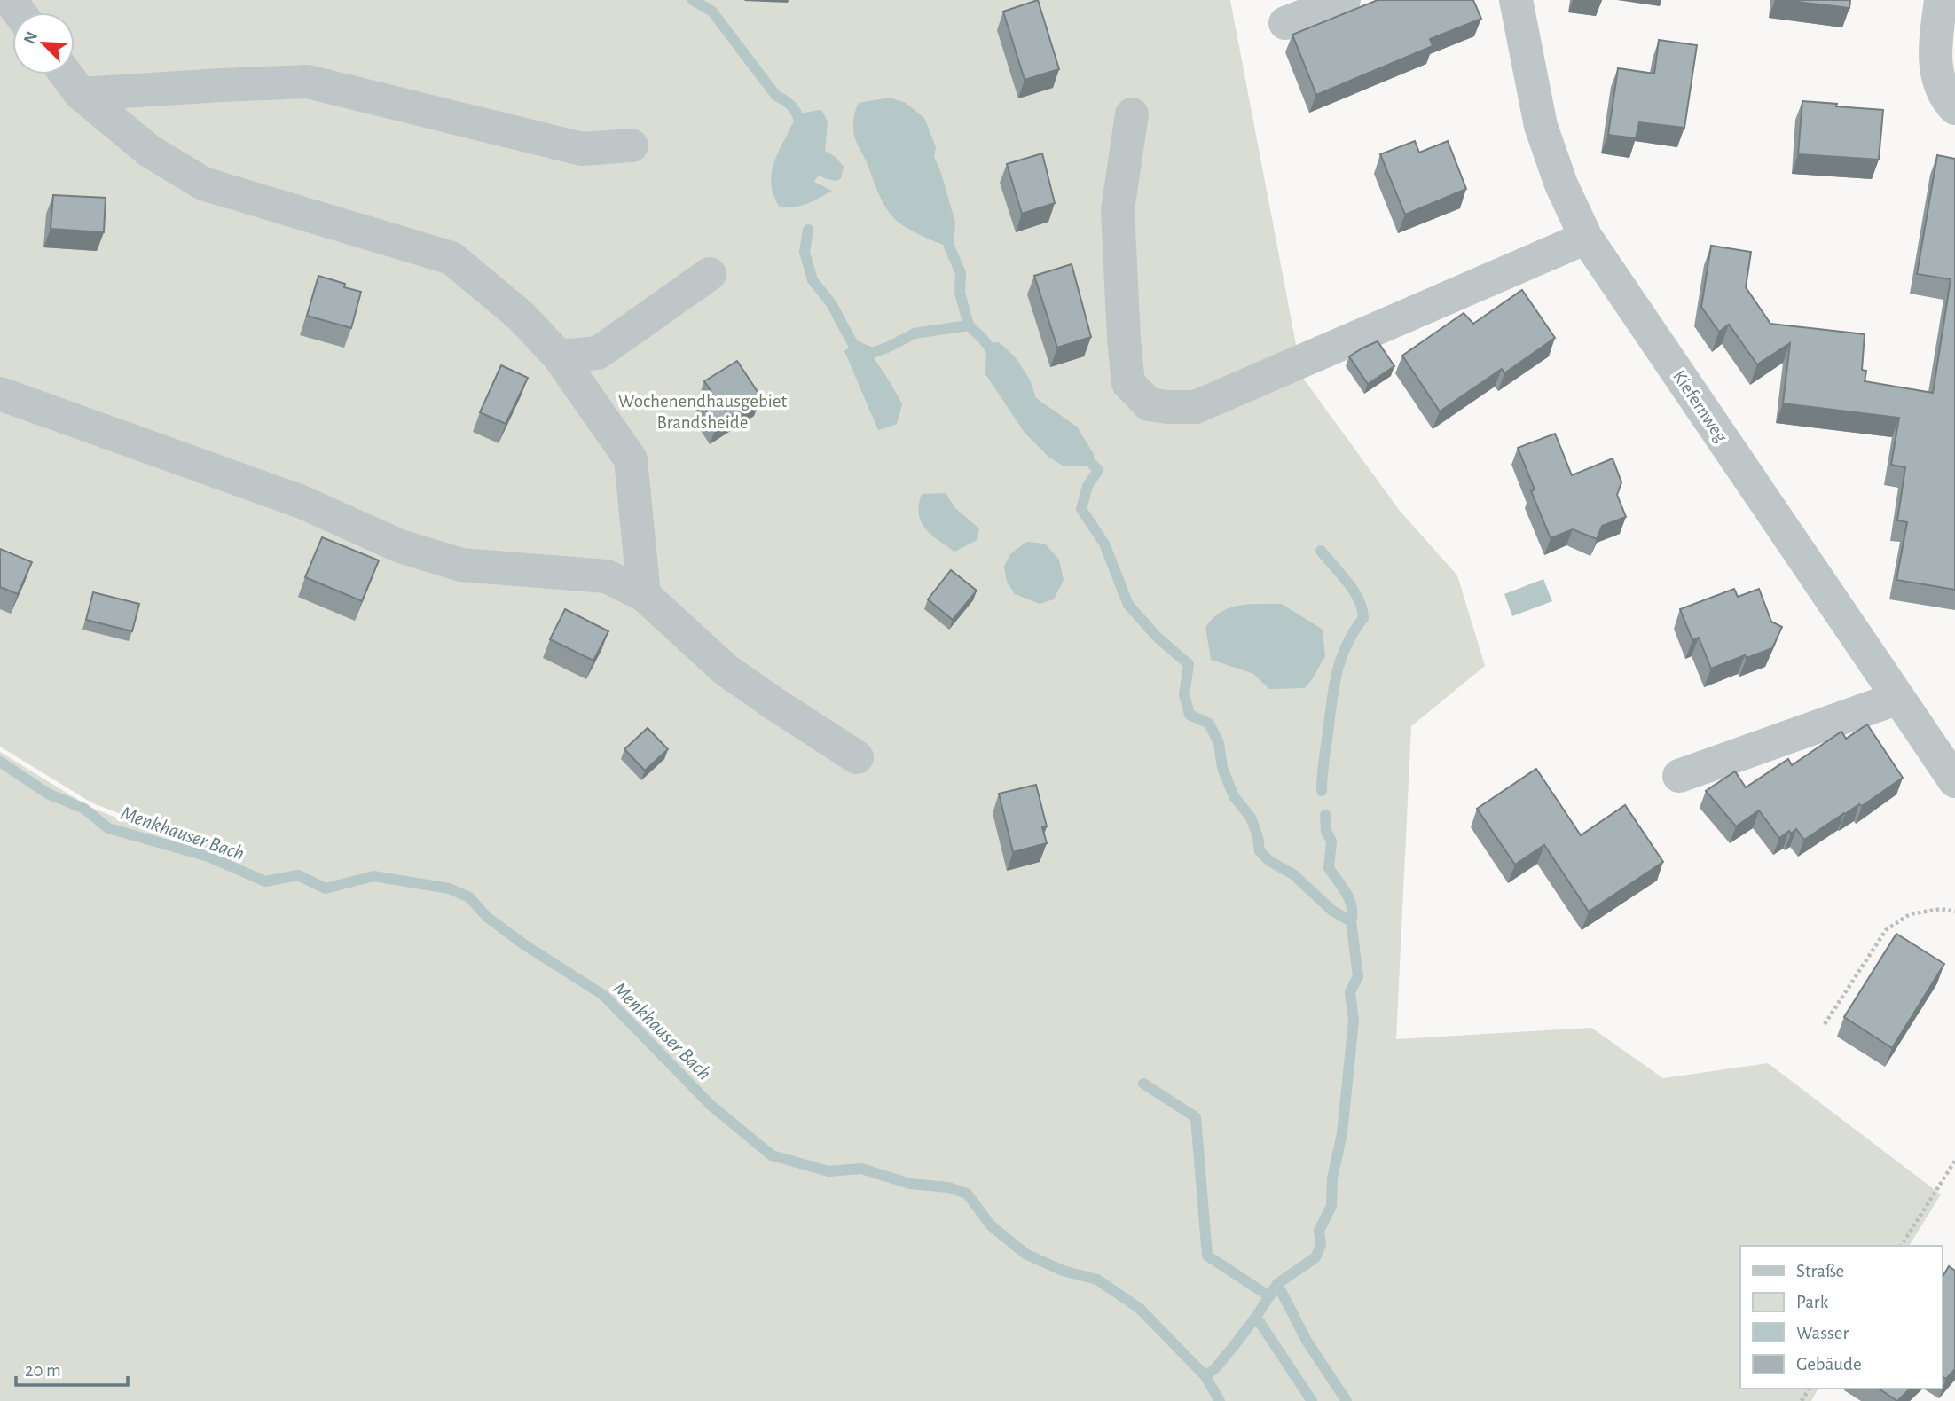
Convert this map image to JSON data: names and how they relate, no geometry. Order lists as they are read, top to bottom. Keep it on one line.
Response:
{"streets":{"street":["Kiefernweg"]},"water":["Menkhauser Bach"],"parks":["Wochenendhausgebiet Brandsheide"],"legend":["Straße","Park","Wasser","Gebäude"],"scale_bar":"20 m","north":"top left"}
